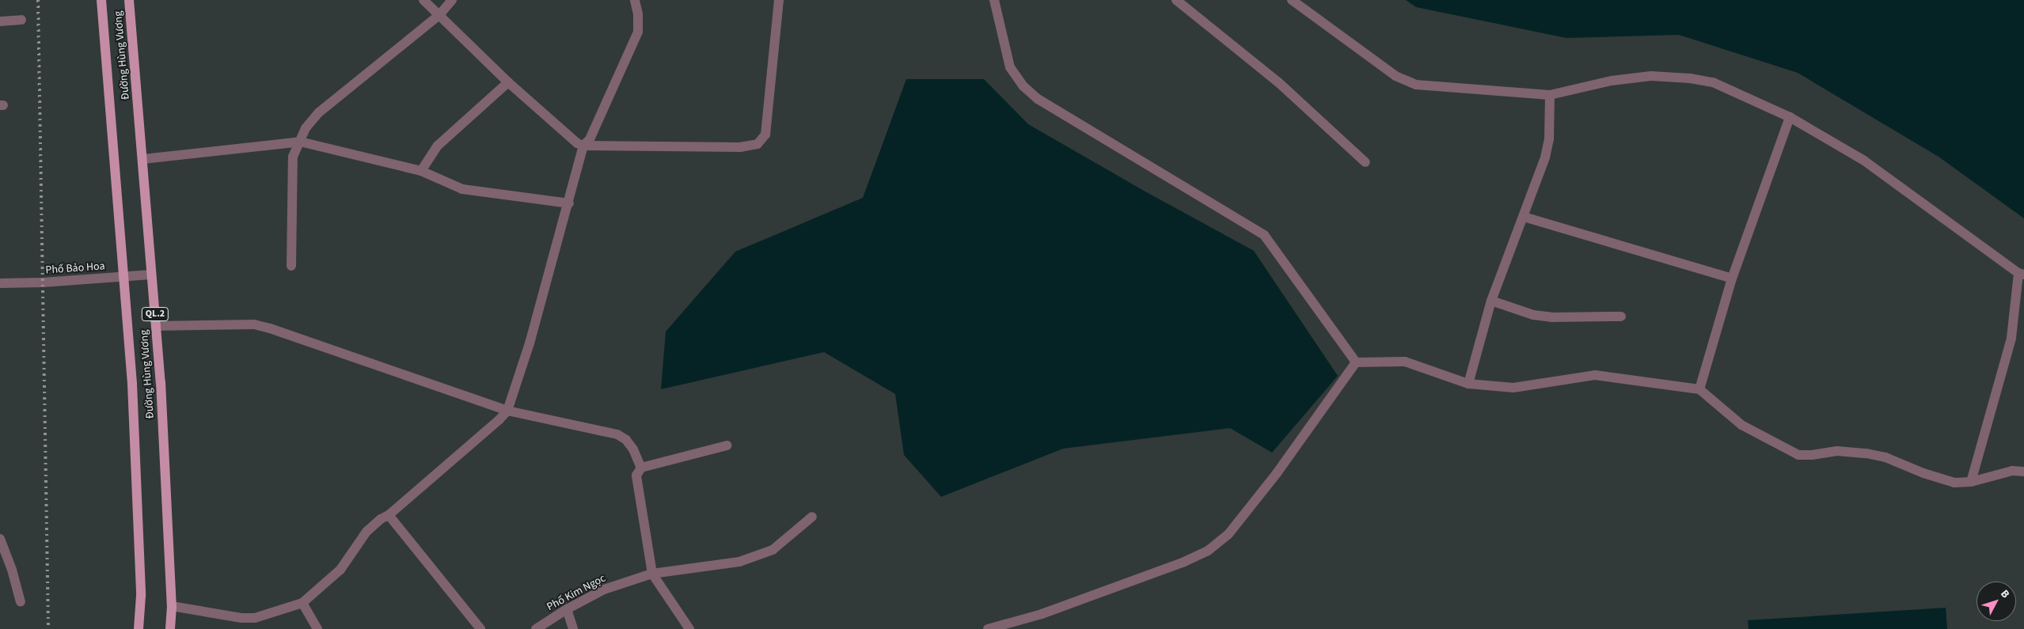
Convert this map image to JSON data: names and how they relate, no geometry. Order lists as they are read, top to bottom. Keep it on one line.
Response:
{"streets":{"main road":["Đường Hùng Vương","QL.2"],"street":["Phố Bảo Hoa","Phố Kim Ngọc"]},"crossings":[["Đường Hùng Vương","Phố Bảo Hoa"]],"north":"top right"}
